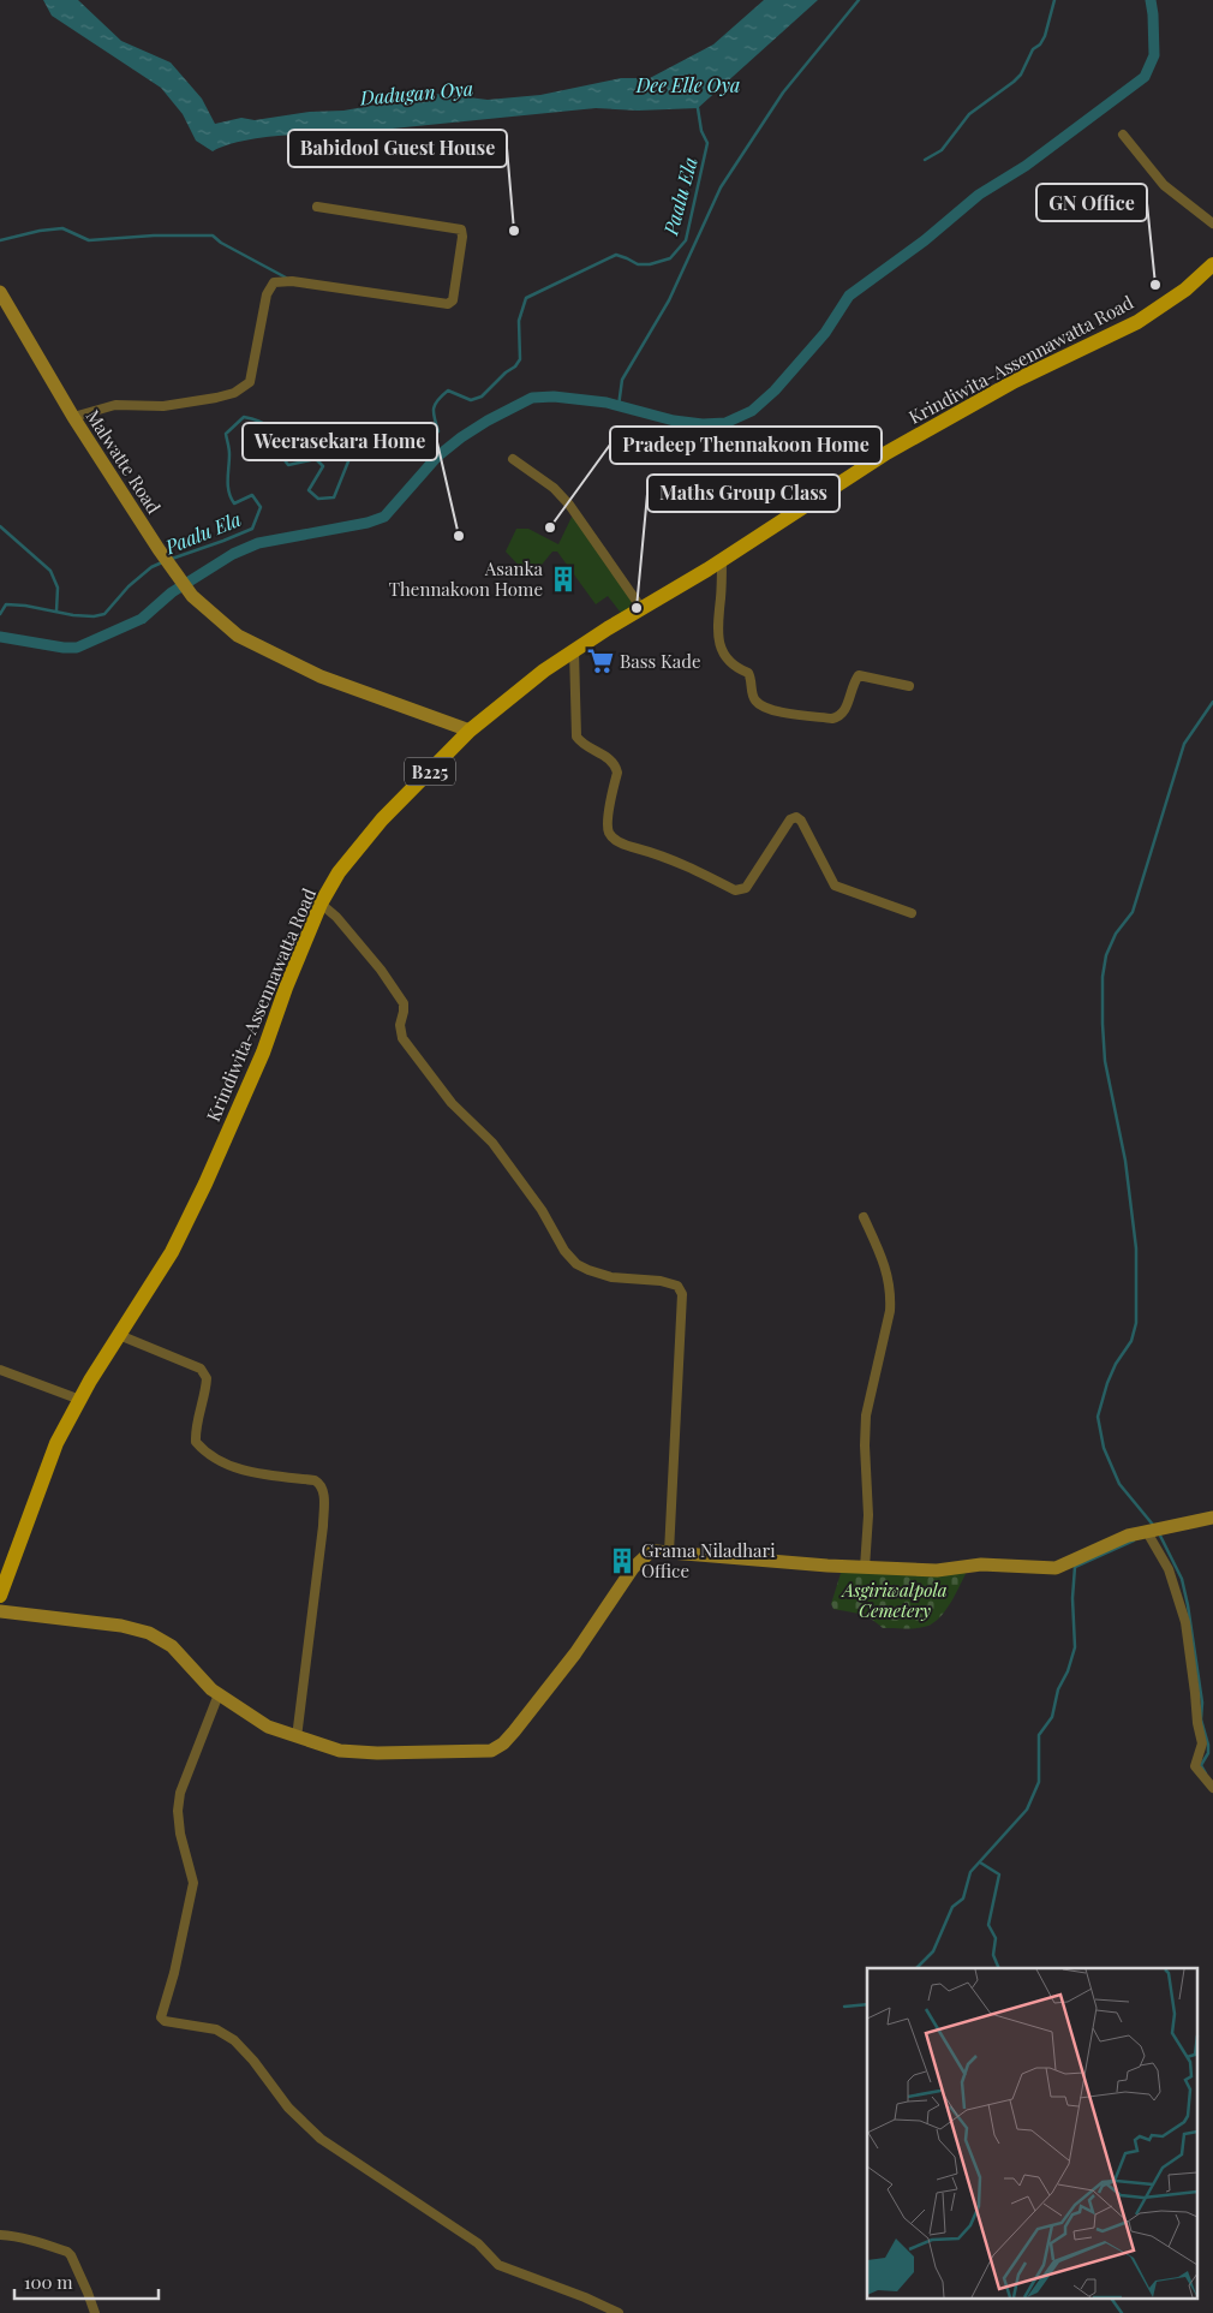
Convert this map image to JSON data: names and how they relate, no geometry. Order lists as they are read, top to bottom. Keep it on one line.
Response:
{"streets":{"main road":["Krindiwita-Assennawatta Road","B225"],"street":["Malwatte Road"]},"crossings":[["Krindiwita-Assennawatta Road","Malwatte Road"]],"water":["Dee Elle Oya","Dadugan Oya","Paalu Ela"],"parks":["Asgiriwalpola Cemetery"],"places":{"other":["Babidool Guest House","GN Office","Pradeep Thennakoon Home","Weerasekara Home","Maths Group Class"],"building":["Asanka Thennakoon Home","Grama Niladhari Office"],"supermarket":["Bass Kade"]},"scale_bar":"100 m"}
